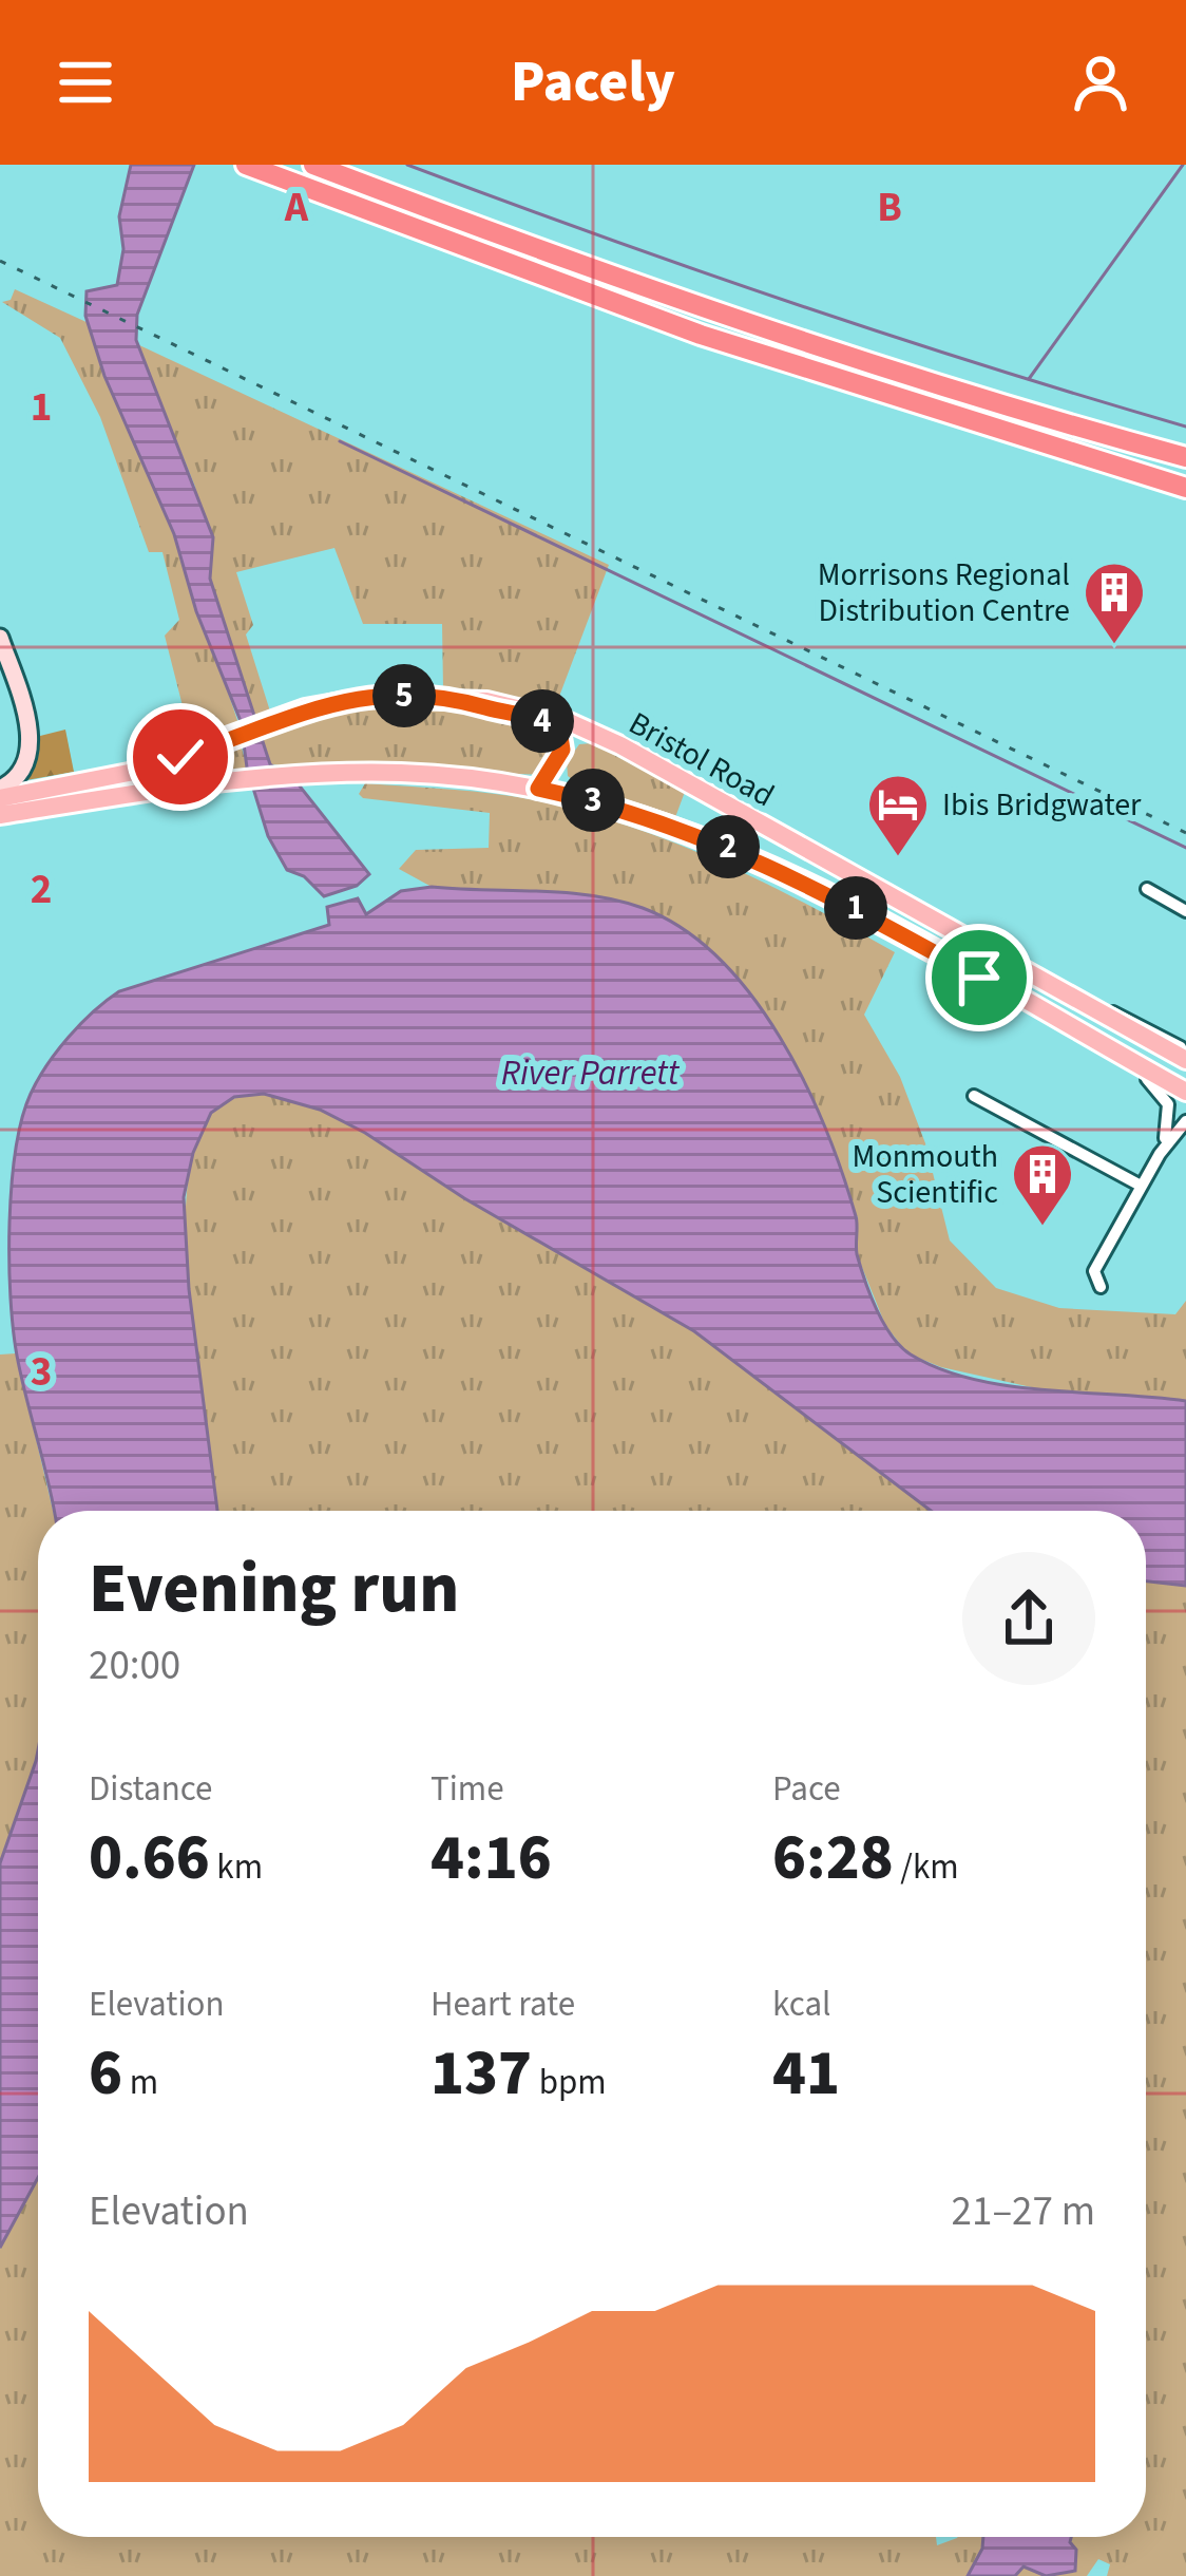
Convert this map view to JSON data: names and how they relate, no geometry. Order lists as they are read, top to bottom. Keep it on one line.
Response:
{"streets":{"main road":["Bristol Road"]},"water":["River Parrett"],"places":{"building":["Morrisons Regional Distribution Centre","Monmouth Scientific"],"hotel":["Ibis Bridgwater"]},"page":{"header":"Pacely","pins":["5","4","3","2","1"],"heading":["Evening run","20:00"],"stats":[["Distance","0.66 km"],["Time","4:16"],["Pace","6:28 /km"],["Elevation","6 m"],["Heart rate","137 bpm"],["kcal","41"]],"chart":["Elevation","21–27 m"]},"grid":{"columns":["A","B"],"rows":["1","2","3"]}}
